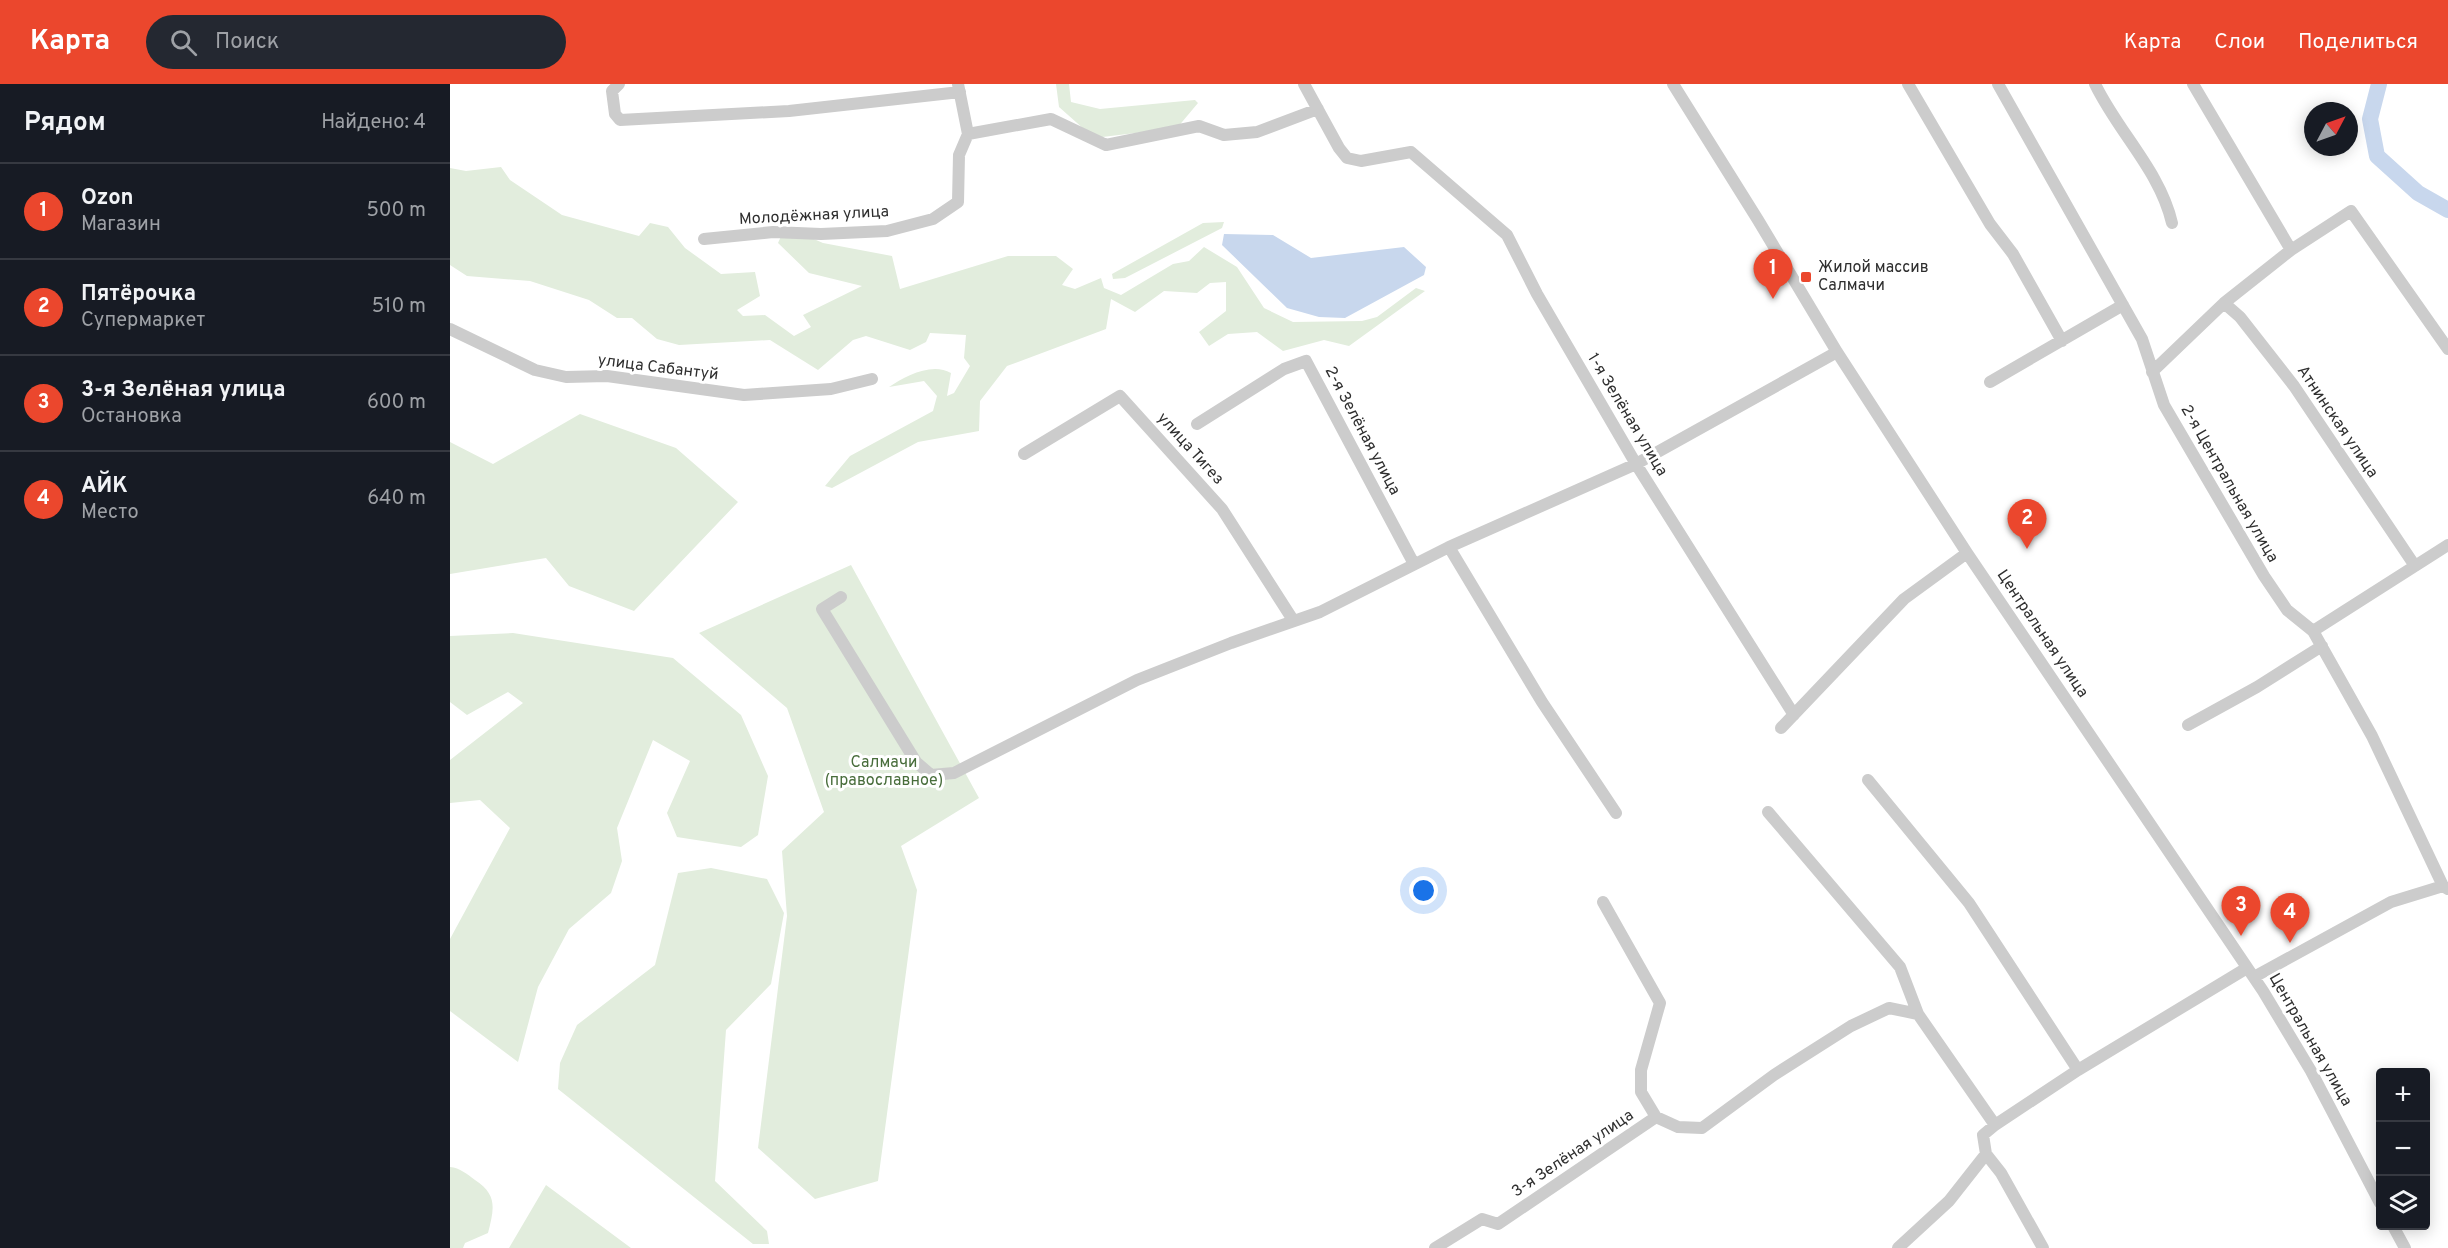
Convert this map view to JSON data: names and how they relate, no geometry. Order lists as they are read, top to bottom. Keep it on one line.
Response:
{"streets":{"street":["Молодёжная улица","улица Сабантуй","1-я Зелёная улица","Атнинская улица","2-я Зелёная улица","улица Тигез","2-я Центральная улица","Центральная улица","3-я Зелёная улица"]},"parks":["Салмачи (православное)"],"places":{"transit":["Жилой массив Салмачи"]},"north":"top right","page":{"header":"Карта","search":"Поиск","nav":["Карта","Слои","Поделиться"],"heading":["Рядом","Найдено: 4"],"list":[{"mark":"1","name":"Ozon","note":"Магазин","value":"500 m"},{"mark":"2","name":"Пятёрочка","note":"Супермаркет","value":"510 m"},{"mark":"3","name":"3-я Зелёная улица","note":"Остановка","value":"600 m"},{"mark":"4","name":"АЙК","note":"Место","value":"640 m"}],"pins":["1","2","3","4"],"map_buttons":["+","−"]}}
